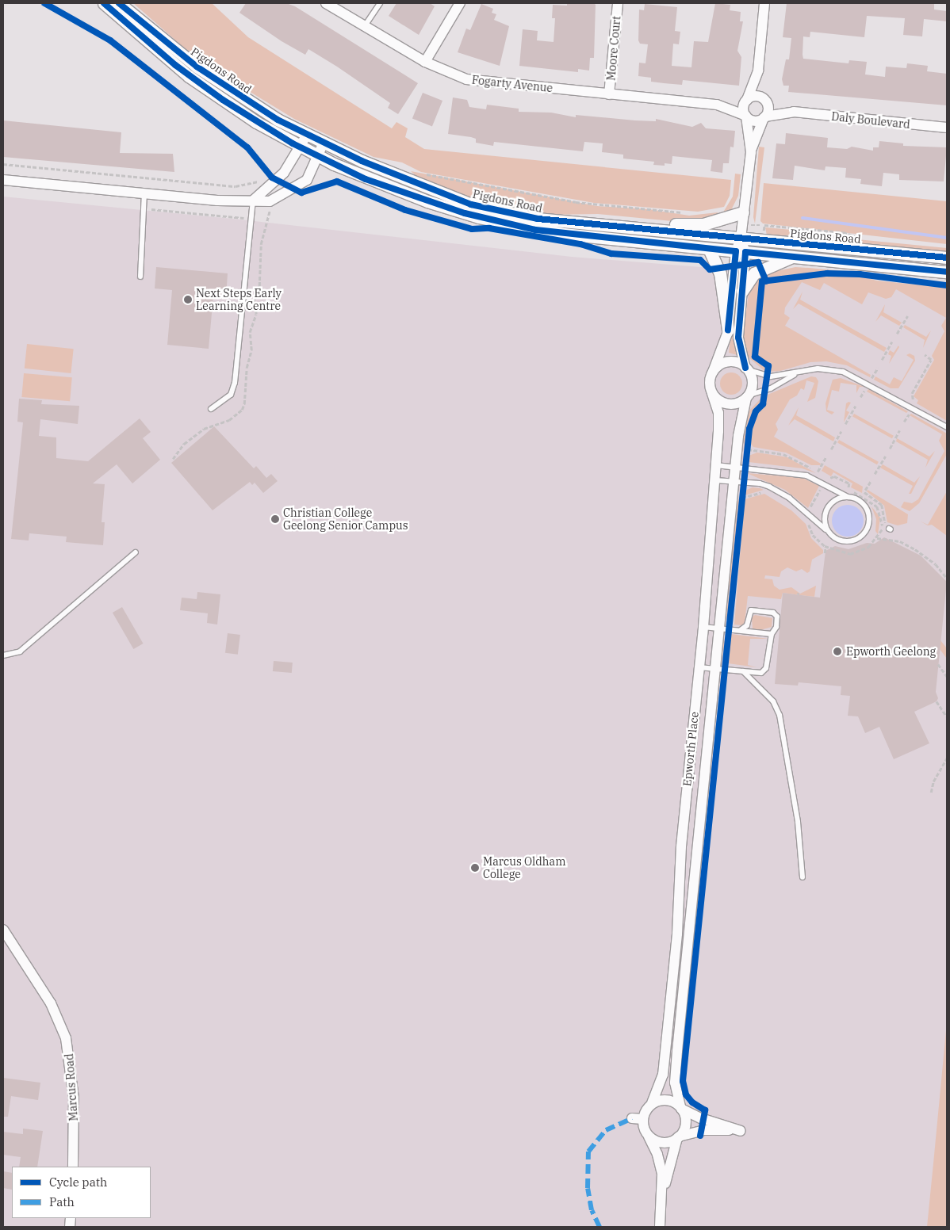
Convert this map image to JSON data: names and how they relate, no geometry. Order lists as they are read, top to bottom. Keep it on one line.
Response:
{"streets":{"street":["Moore Court","Pigdons Road","Fogarty Avenue","Daly Boulevard","Epworth Place","Marcus Road"]},"crossings":[["Moore Court","Fogarty Avenue"]],"places":["Next Steps Early Learning Centre","Christian College Geelong Senior Campus","Epworth Geelong","Marcus Oldham College"],"legend":["Cycle path","Path"]}
